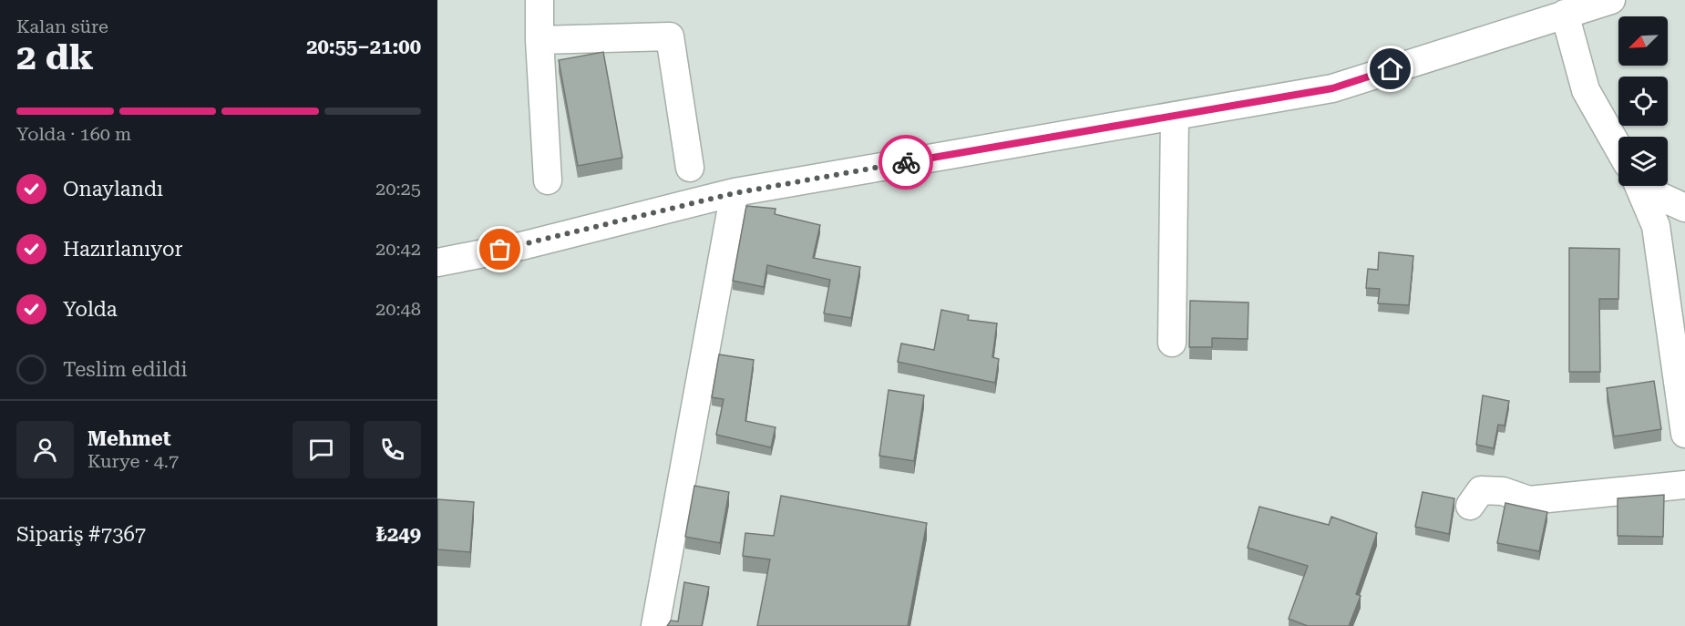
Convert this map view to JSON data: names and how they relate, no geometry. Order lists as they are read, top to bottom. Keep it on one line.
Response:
{"north":"bottom left","page":{"heading":["2 dk","Kalan süre","20:55–21:00"],"panel":["Mehmet","Kurye · 4.7","Sipariş #7367","₺249"],"bar":"Yolda · 160 m","list":[["Onaylandı","20:25"],["Hazırlanıyor","20:42"],["Yolda","20:48"],"Teslim edildi"]}}
